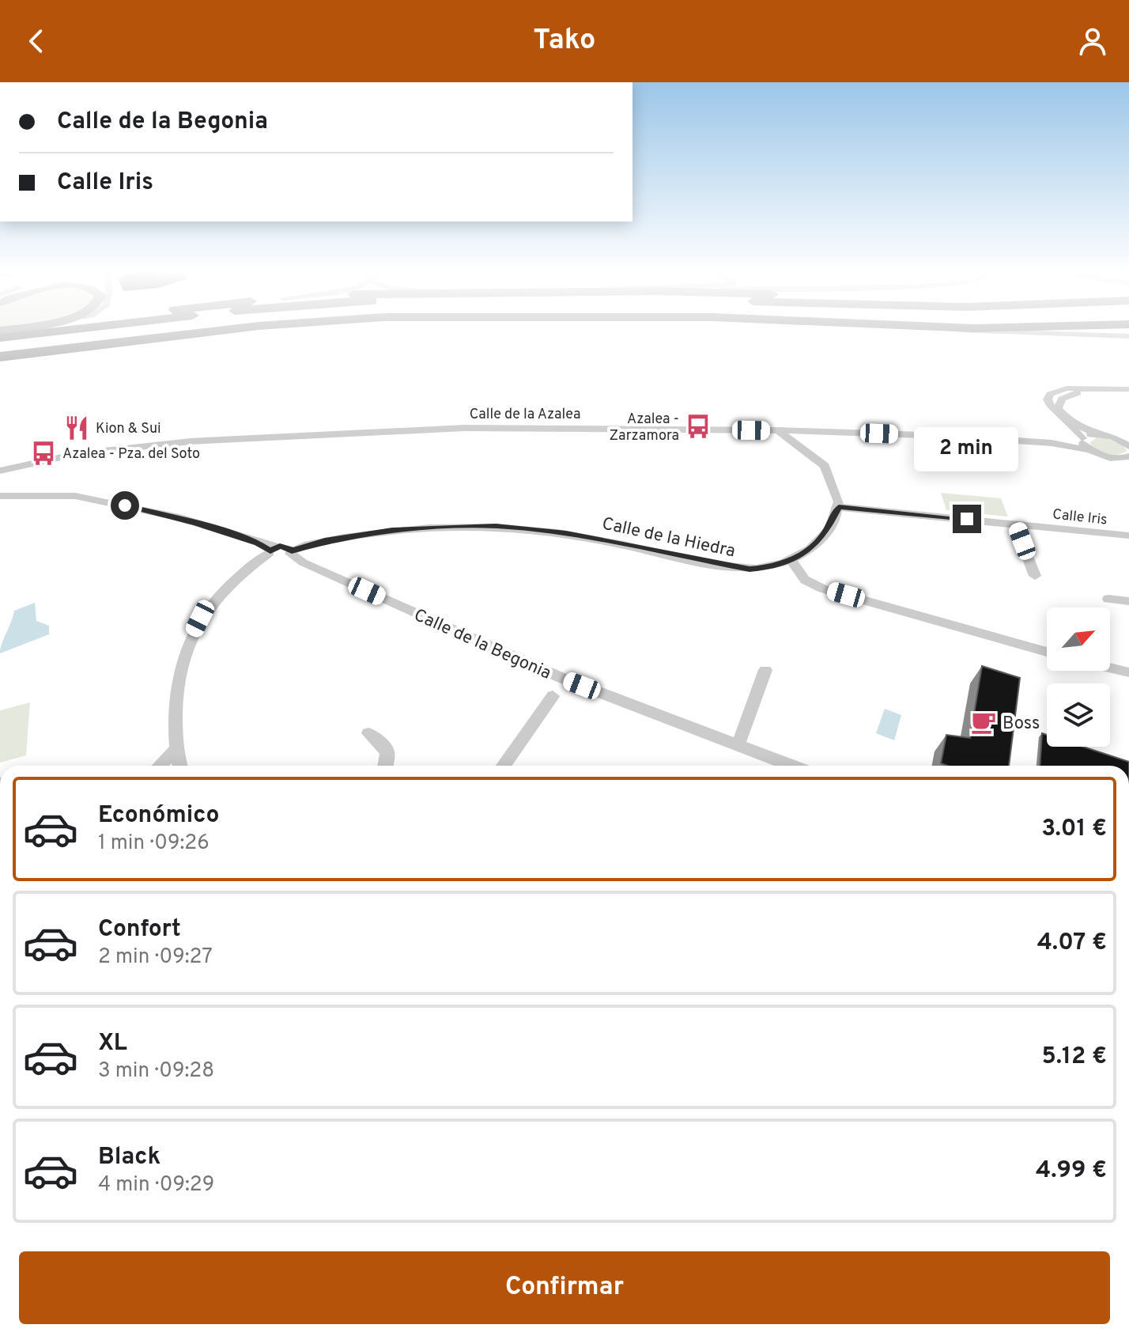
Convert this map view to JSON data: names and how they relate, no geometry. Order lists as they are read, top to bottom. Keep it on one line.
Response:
{"streets":{"street":["Calle de la Azalea","Calle Iris","Calle de la Hiedra","Calle de la Begonia"]},"crossings":[["Calle de la Hiedra","Calle de la Begonia"]],"places":{"bus stop":["Azalea - Zarzamora","Azalea - Pza. del Soto"],"restaurant":["Kion & Sui"],"cafe":["Boss"]},"north":"top right","page":{"header":"Tako","banner":["Calle de la Begonia","Calle Iris"],"bubble":"2 min","list":[{"name":"Económico","note":"1 min · 09:26","value":"3.01 €"},{"name":"Confort","note":"2 min · 09:27","value":"4.07 €"},{"name":"XL","note":"3 min · 09:28","value":"5.12 €"},{"name":"Black","note":"4 min · 09:29","value":"4.99 €"}],"buttons":"Confirmar"}}
